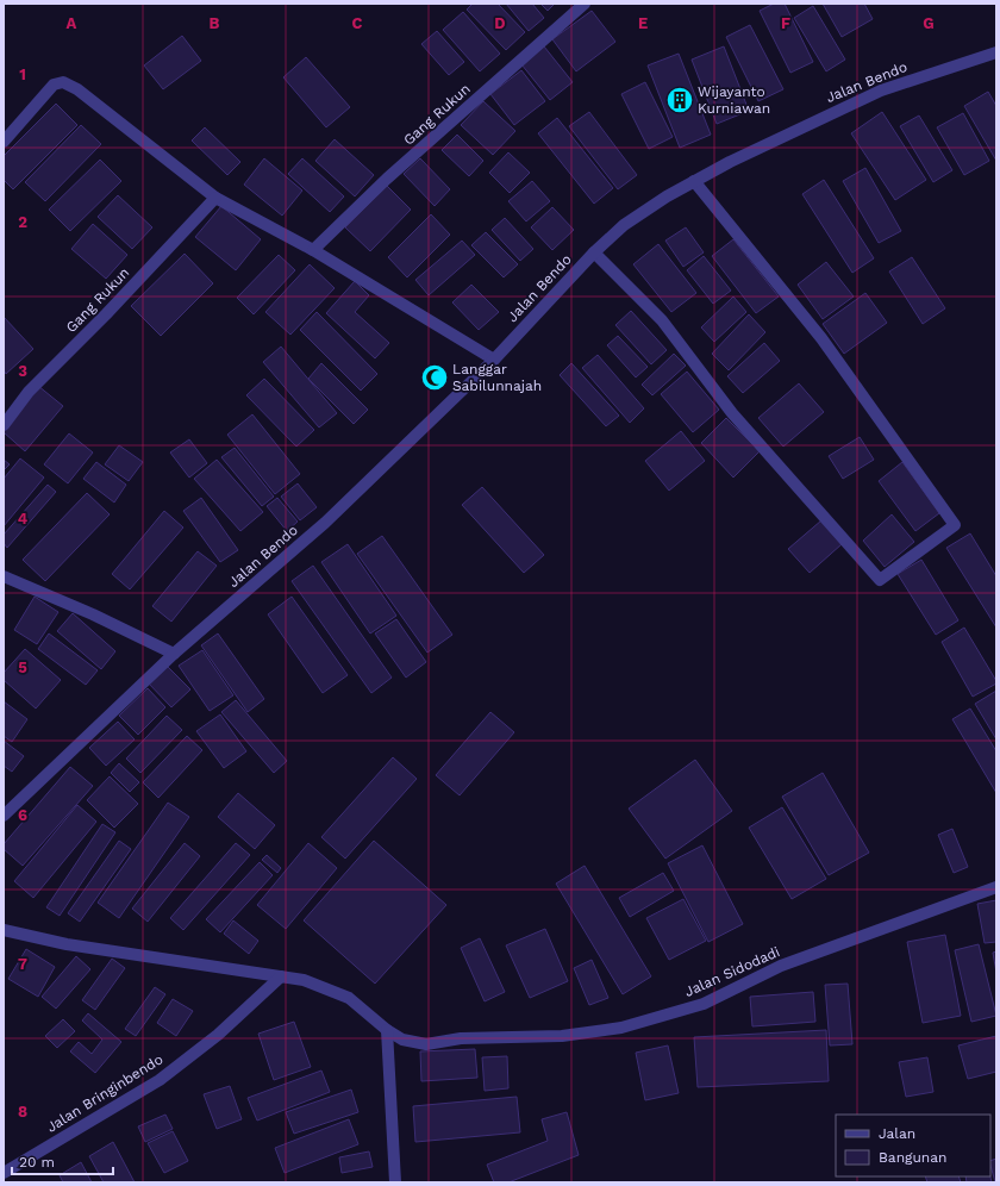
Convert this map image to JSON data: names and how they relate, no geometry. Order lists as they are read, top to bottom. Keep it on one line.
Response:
{"streets":{"street":["Jalan Bendo","Gang Rukun","Jalan Sidodadi","Jalan Bringinbendo"]},"crossings":[["Jalan Sidodadi","Jalan Bringinbendo"]],"places":{"building":["Wijayanto Kurniawan"],"mosque":["Langgar Sabilunnajah"]},"legend":["Jalan","Bangunan"],"scale_bar":"20 m","grid":{"columns":["A","B","C","D","E","F","G"],"rows":["1","2","3","4","5","6","7","8"]}}
